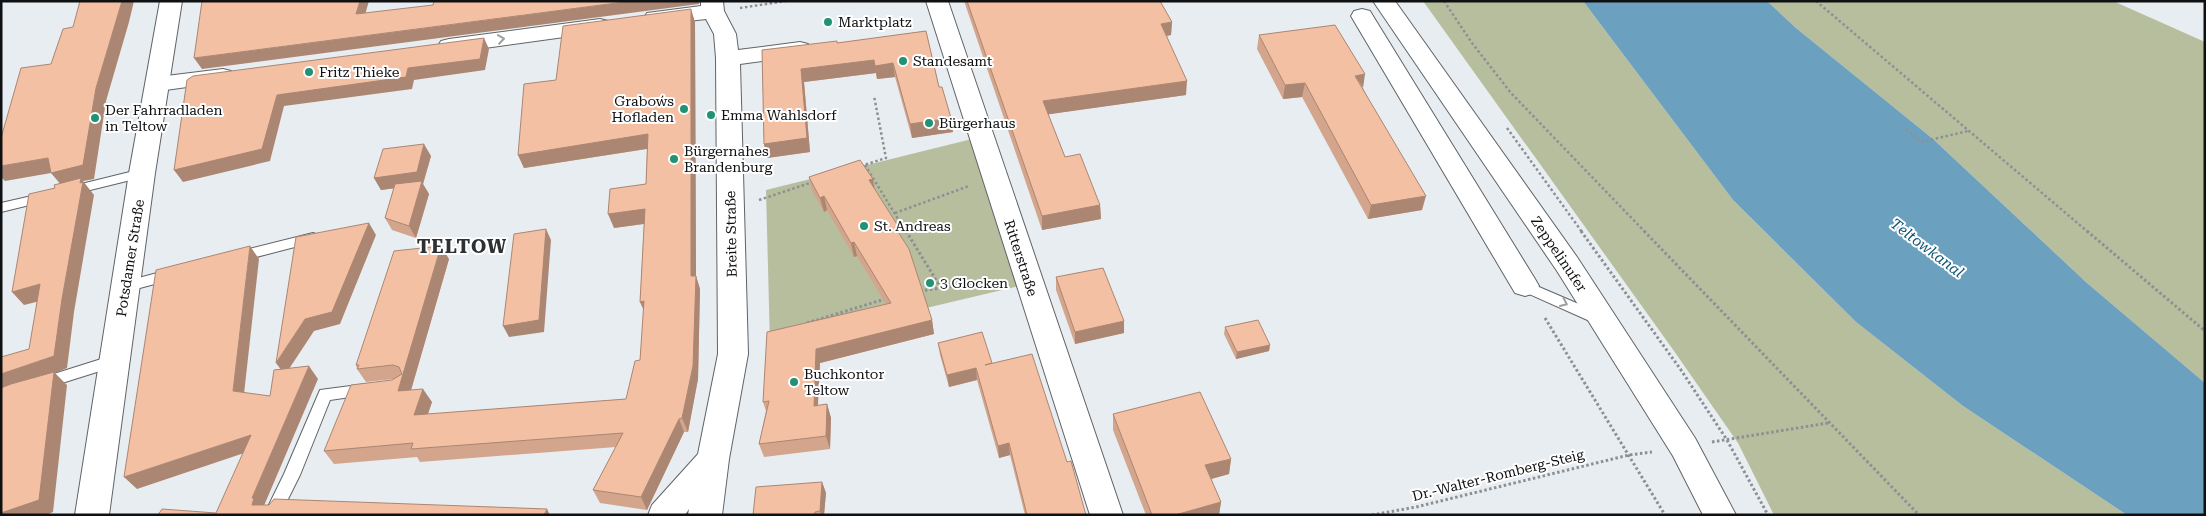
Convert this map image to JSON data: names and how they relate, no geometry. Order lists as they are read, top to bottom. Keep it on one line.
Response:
{"streets":{"street":["Breite Straße","Zeppelinufer","Potsdamer Straße","Ritterstraße"],"path":["Dr.-Walter-Romberg-Steig"]},"districts":["TELTOW"],"water":["Teltowkanal"],"places":["Marktplatz","Standesamt","Fritz Thieke","Grabow´s Hofladen","Emma Wahlsdorf","Der Fahrradladen in Teltow","Bürgerhaus","Bürgernahes Brandenburg","St. Andreas","3 Glocken","Buchkontor Teltow"]}
